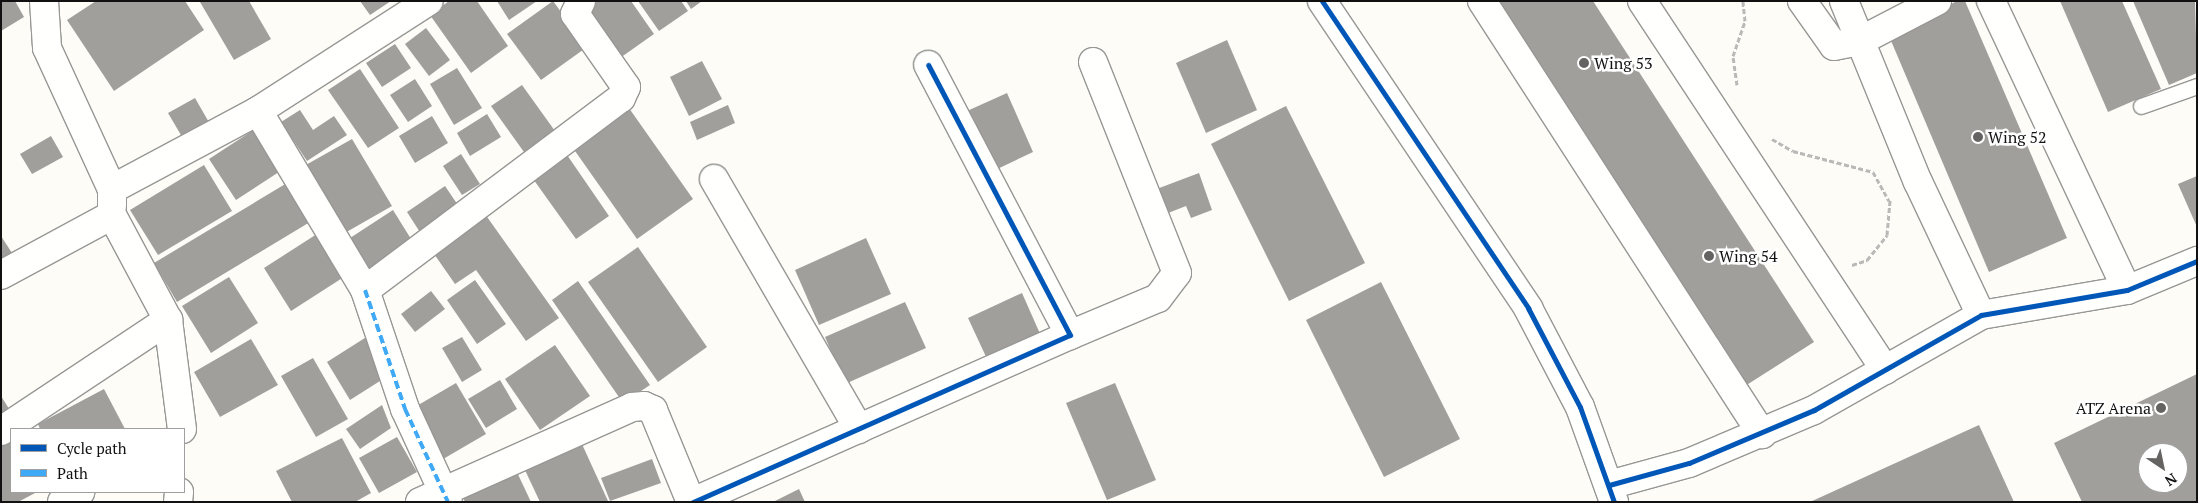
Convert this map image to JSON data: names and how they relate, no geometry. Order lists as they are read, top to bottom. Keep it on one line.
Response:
{"places":["Wing 53","Wing 52","Wing 54","ATZ Arena"],"legend":["Cycle path","Path"],"north":"bottom right"}
